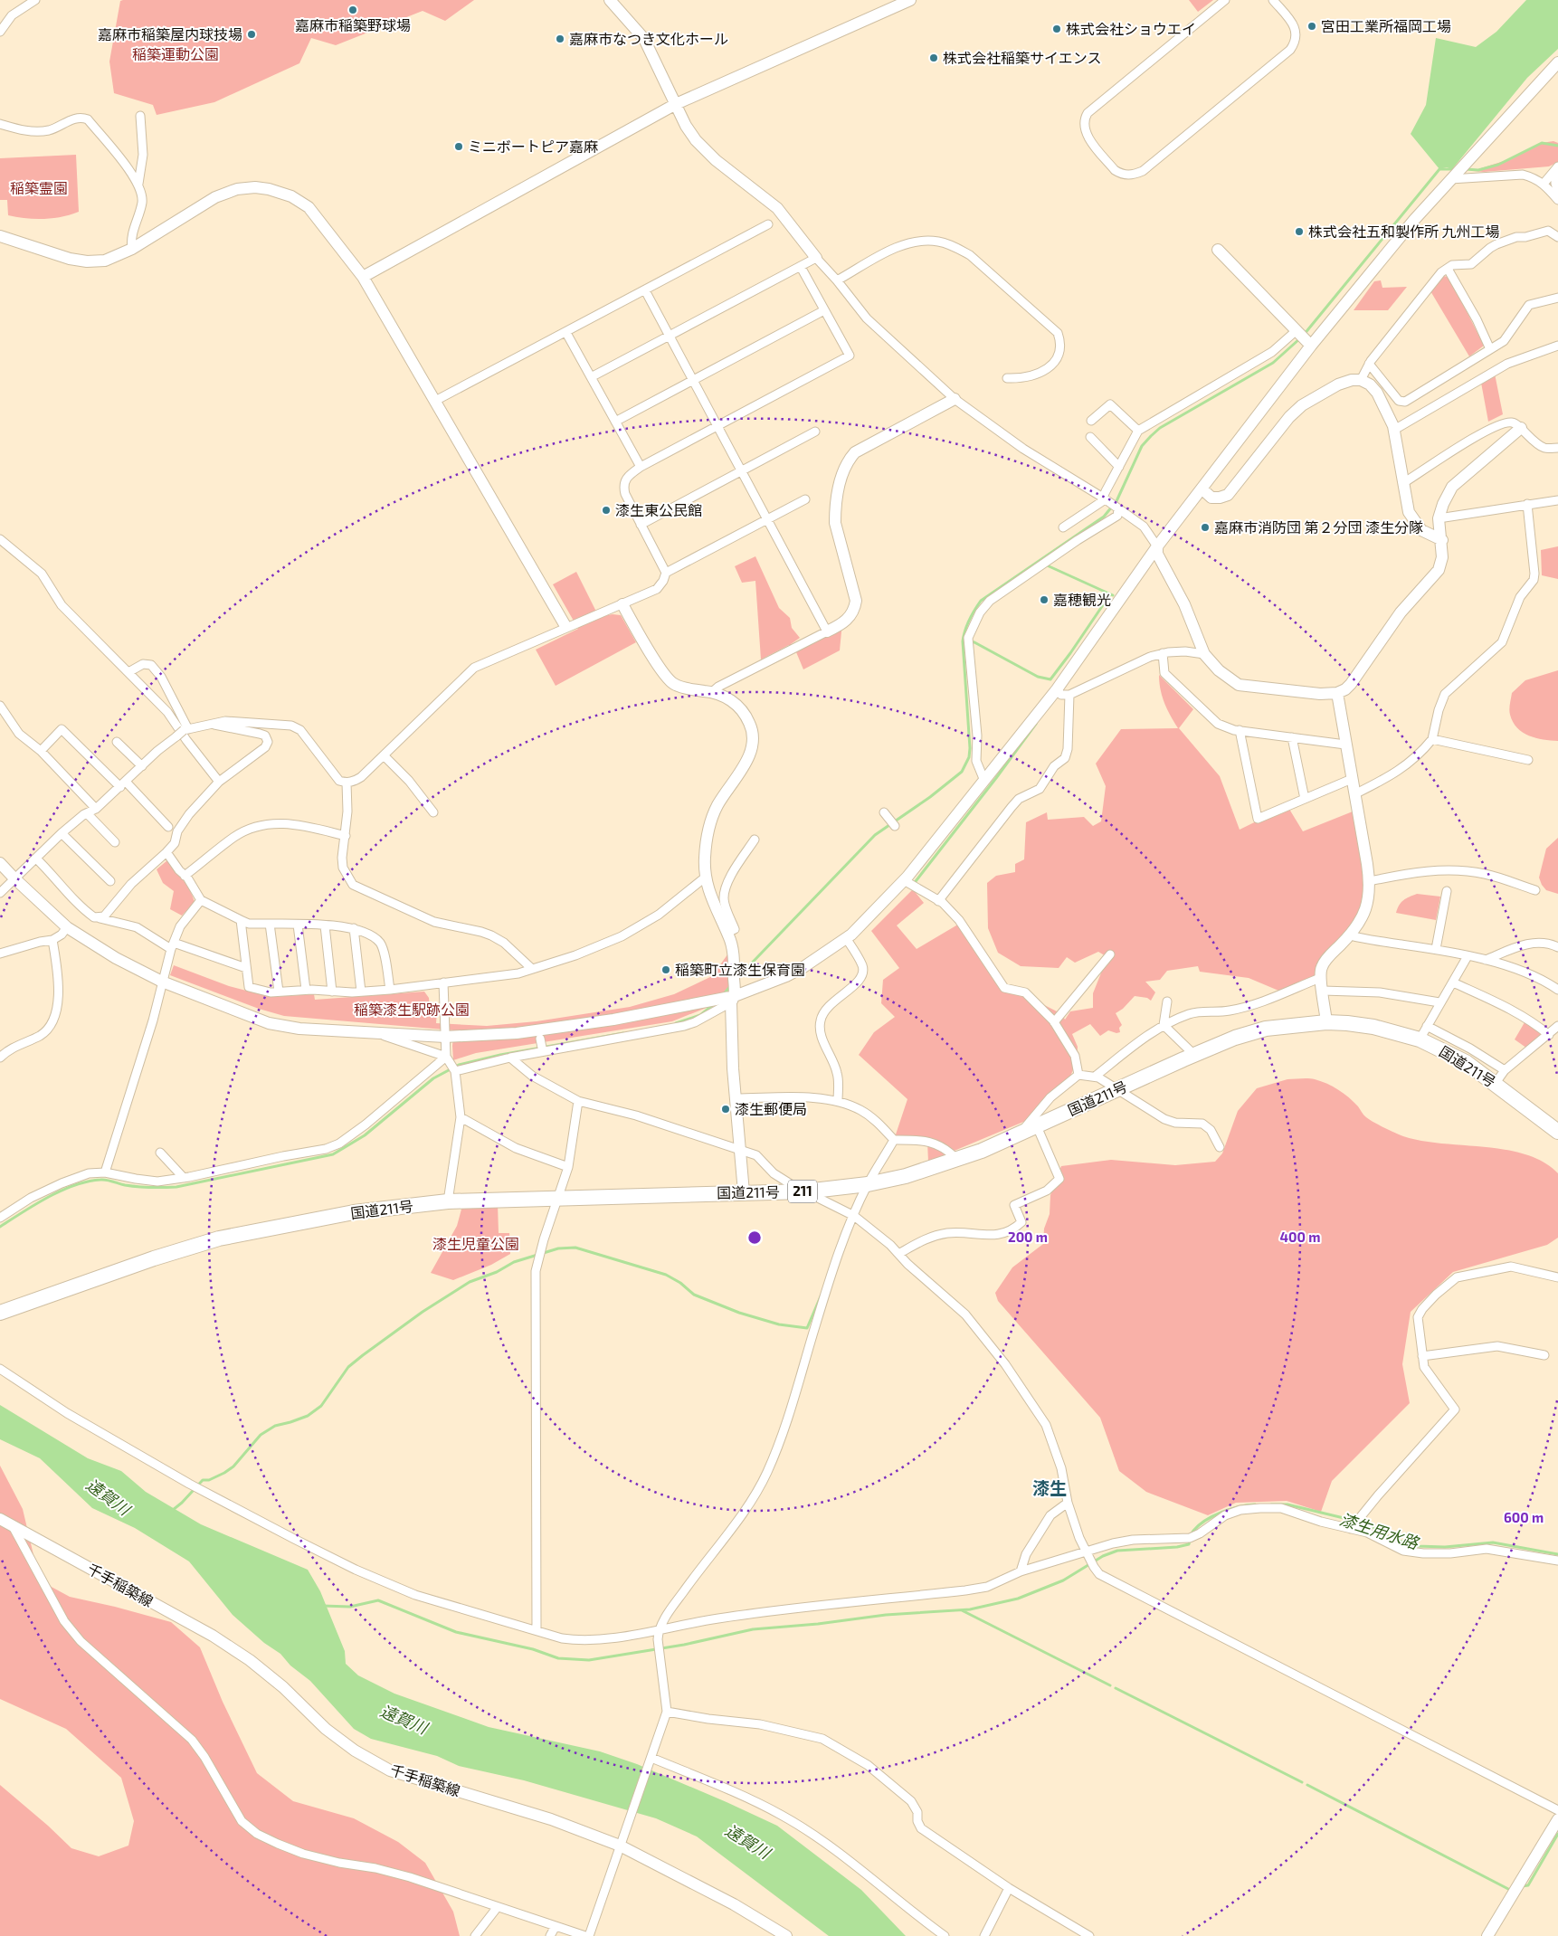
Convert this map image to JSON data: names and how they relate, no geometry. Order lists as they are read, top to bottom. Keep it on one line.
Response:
{"streets":{"highway":["国道211号","211"],"street":["千手稲築線"]},"districts":["漆生"],"water":["遠賀川","漆生用水路"],"parks":["稲築運動公園","稲築霊園","稲築漆生駅跡公園","漆生児童公園"],"places":["嘉麻市稲築野球場","宮田工業所福岡工場","株式会社ショウエイ","嘉麻市稲築屋内球技場","嘉麻市なつき文化ホール","株式会社稲築サイエンス","ミニボートピア嘉麻","株式会社五和製作所 九州工場","漆生東公民館","嘉麻市消防団 第２分団 漆生分隊","嘉穂観光","稲築町立漆生保育園","漆生郵便局"],"rings":["200 m","400 m","600 m"]}
